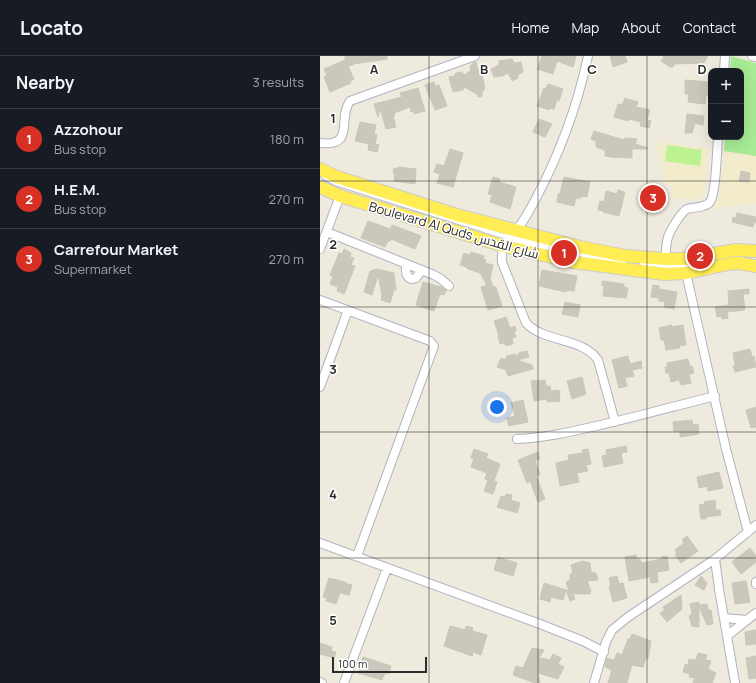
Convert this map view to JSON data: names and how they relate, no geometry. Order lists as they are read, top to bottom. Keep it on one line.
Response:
{"streets":{"main road":["Boulevard Al Quds شارع القدس"]},"scale_bar":"100 m","page":{"header":"Locato","nav":["Home","Map","About","Contact"],"heading":["Nearby","3 results"],"map_buttons":["+","−"],"list":[{"mark":"1","name":"Azzohour","note":"Bus stop","value":"180 m"},{"mark":"2","name":"H.E.M.","note":"Bus stop","value":"270 m"},{"mark":"3","name":"Carrefour Market","note":"Supermarket","value":"270 m"}],"pins":["3","1","2"],"scale":"100 m"},"grid":{"columns":["A","B","C","D"],"rows":["1","2","3","4","5"]}}
